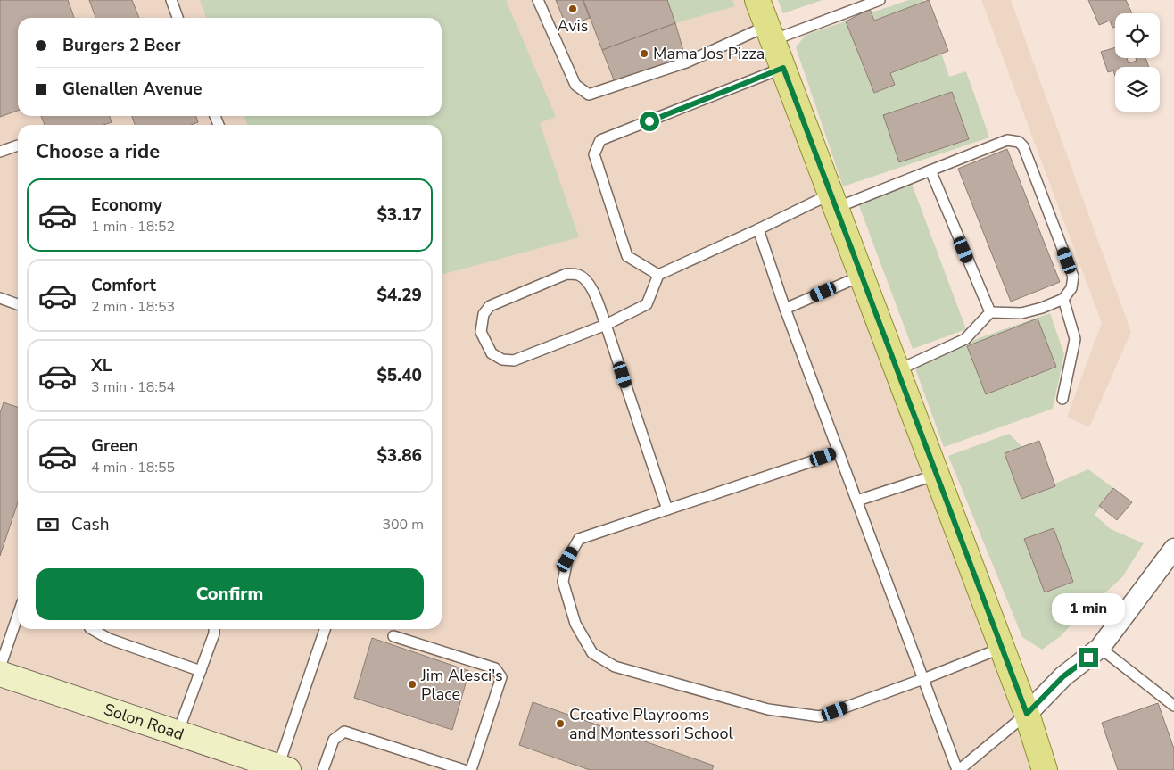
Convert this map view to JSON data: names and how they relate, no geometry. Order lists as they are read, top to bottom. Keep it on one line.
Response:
{"streets":{"street":["Solon Road"]},"places":["Avis","Mama Jos Pizza","Jim Alesci's Place","Creative Playrooms and Montessori School"],"page":{"banner":["Burgers 2 Beer","Glenallen Avenue"],"heading":"Choose a ride","list":[{"name":"Economy","note":"1 min · 18:52","value":"$3.17"},{"name":"Comfort","note":"2 min · 18:53","value":"$4.29"},{"name":"XL","note":"3 min · 18:54","value":"$5.40"},{"name":"Green","note":"4 min · 18:55","value":"$3.86"}],"pay":["Cash","300 m"],"buttons":"Confirm","bubble":"1 min"}}
